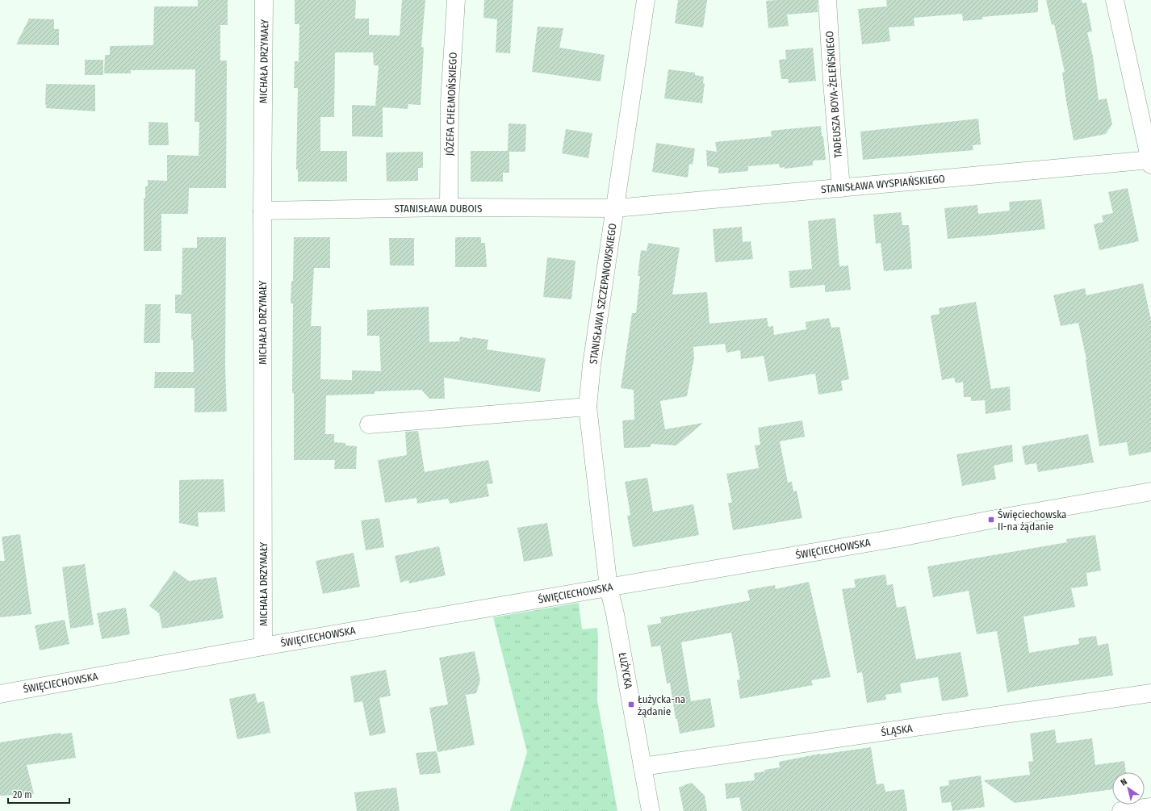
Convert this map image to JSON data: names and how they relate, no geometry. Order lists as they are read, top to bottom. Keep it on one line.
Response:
{"streets":{"street":["MICHAŁA DRZYMAŁY","TADEUSZA BOYA-ŻELEŃSKIEGO","JÓZEFA CHEŁMOŃSKIEGO","STANISŁAWA WYSPIAŃSKIEGO","STANISŁAWA DUBOIS","STANISŁAWA SZCZEPANOWSKIEGO","ŚWIĘCIECHOWSKA","ŁUŻYCKA","ŚLĄSKA"]},"crossings":[["MICHAŁA DRZYMAŁY","STANISŁAWA DUBOIS"],["MICHAŁA DRZYMAŁY","ŚWIĘCIECHOWSKA"],["TADEUSZA BOYA-ŻELEŃSKIEGO","STANISŁAWA WYSPIAŃSKIEGO"],["JÓZEFA CHEŁMOŃSKIEGO","STANISŁAWA DUBOIS"],["STANISŁAWA WYSPIAŃSKIEGO","STANISŁAWA DUBOIS"],["STANISŁAWA WYSPIAŃSKIEGO","STANISŁAWA SZCZEPANOWSKIEGO"],["STANISŁAWA DUBOIS","STANISŁAWA SZCZEPANOWSKIEGO"],["STANISŁAWA SZCZEPANOWSKIEGO","ŚWIĘCIECHOWSKA"],["STANISŁAWA SZCZEPANOWSKIEGO","ŁUŻYCKA"],["ŚWIĘCIECHOWSKA","ŁUŻYCKA"],["ŁUŻYCKA","ŚLĄSKA"]],"places":{"transit":["Święciechowska II-na żądanie","Łużycka-na żądanie"]},"scale_bar":"20 m","north":"top left"}
